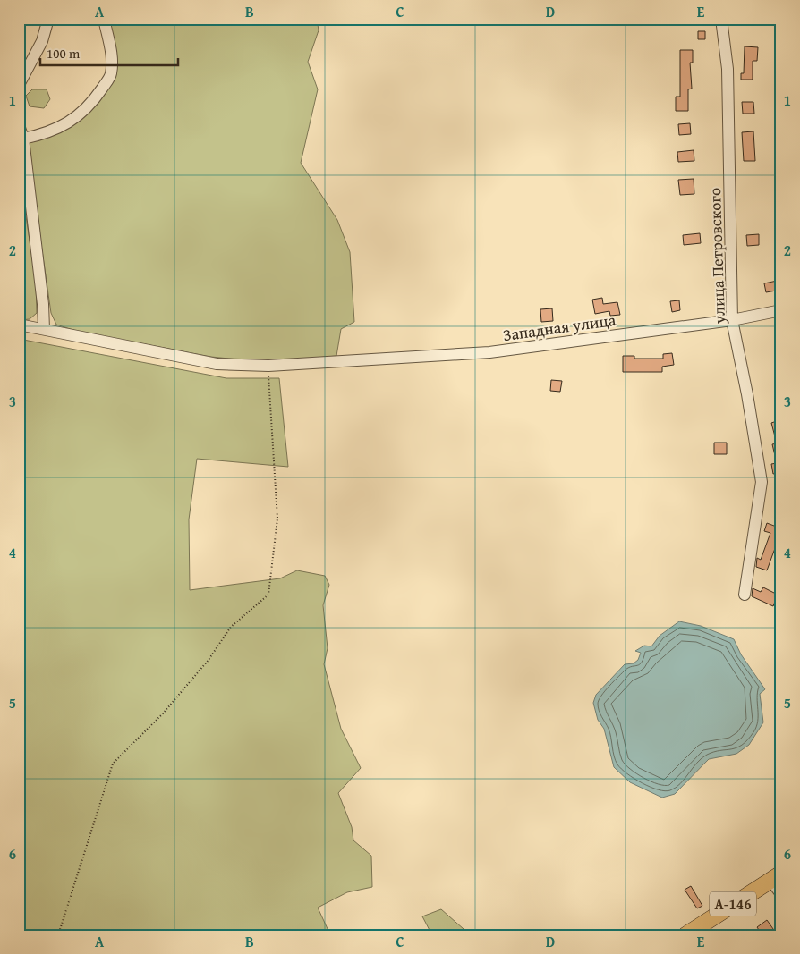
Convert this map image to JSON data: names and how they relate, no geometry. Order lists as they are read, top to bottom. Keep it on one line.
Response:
{"streets":{"highway":["А-146"],"street":["улица Петровского","Западная улица"]},"crossings":[["улица Петровского","Западная улица"]],"scale_bar":"100 m","grid":{"columns":["A","B","C","D","E"],"rows":["1","2","3","4","5","6"]}}
